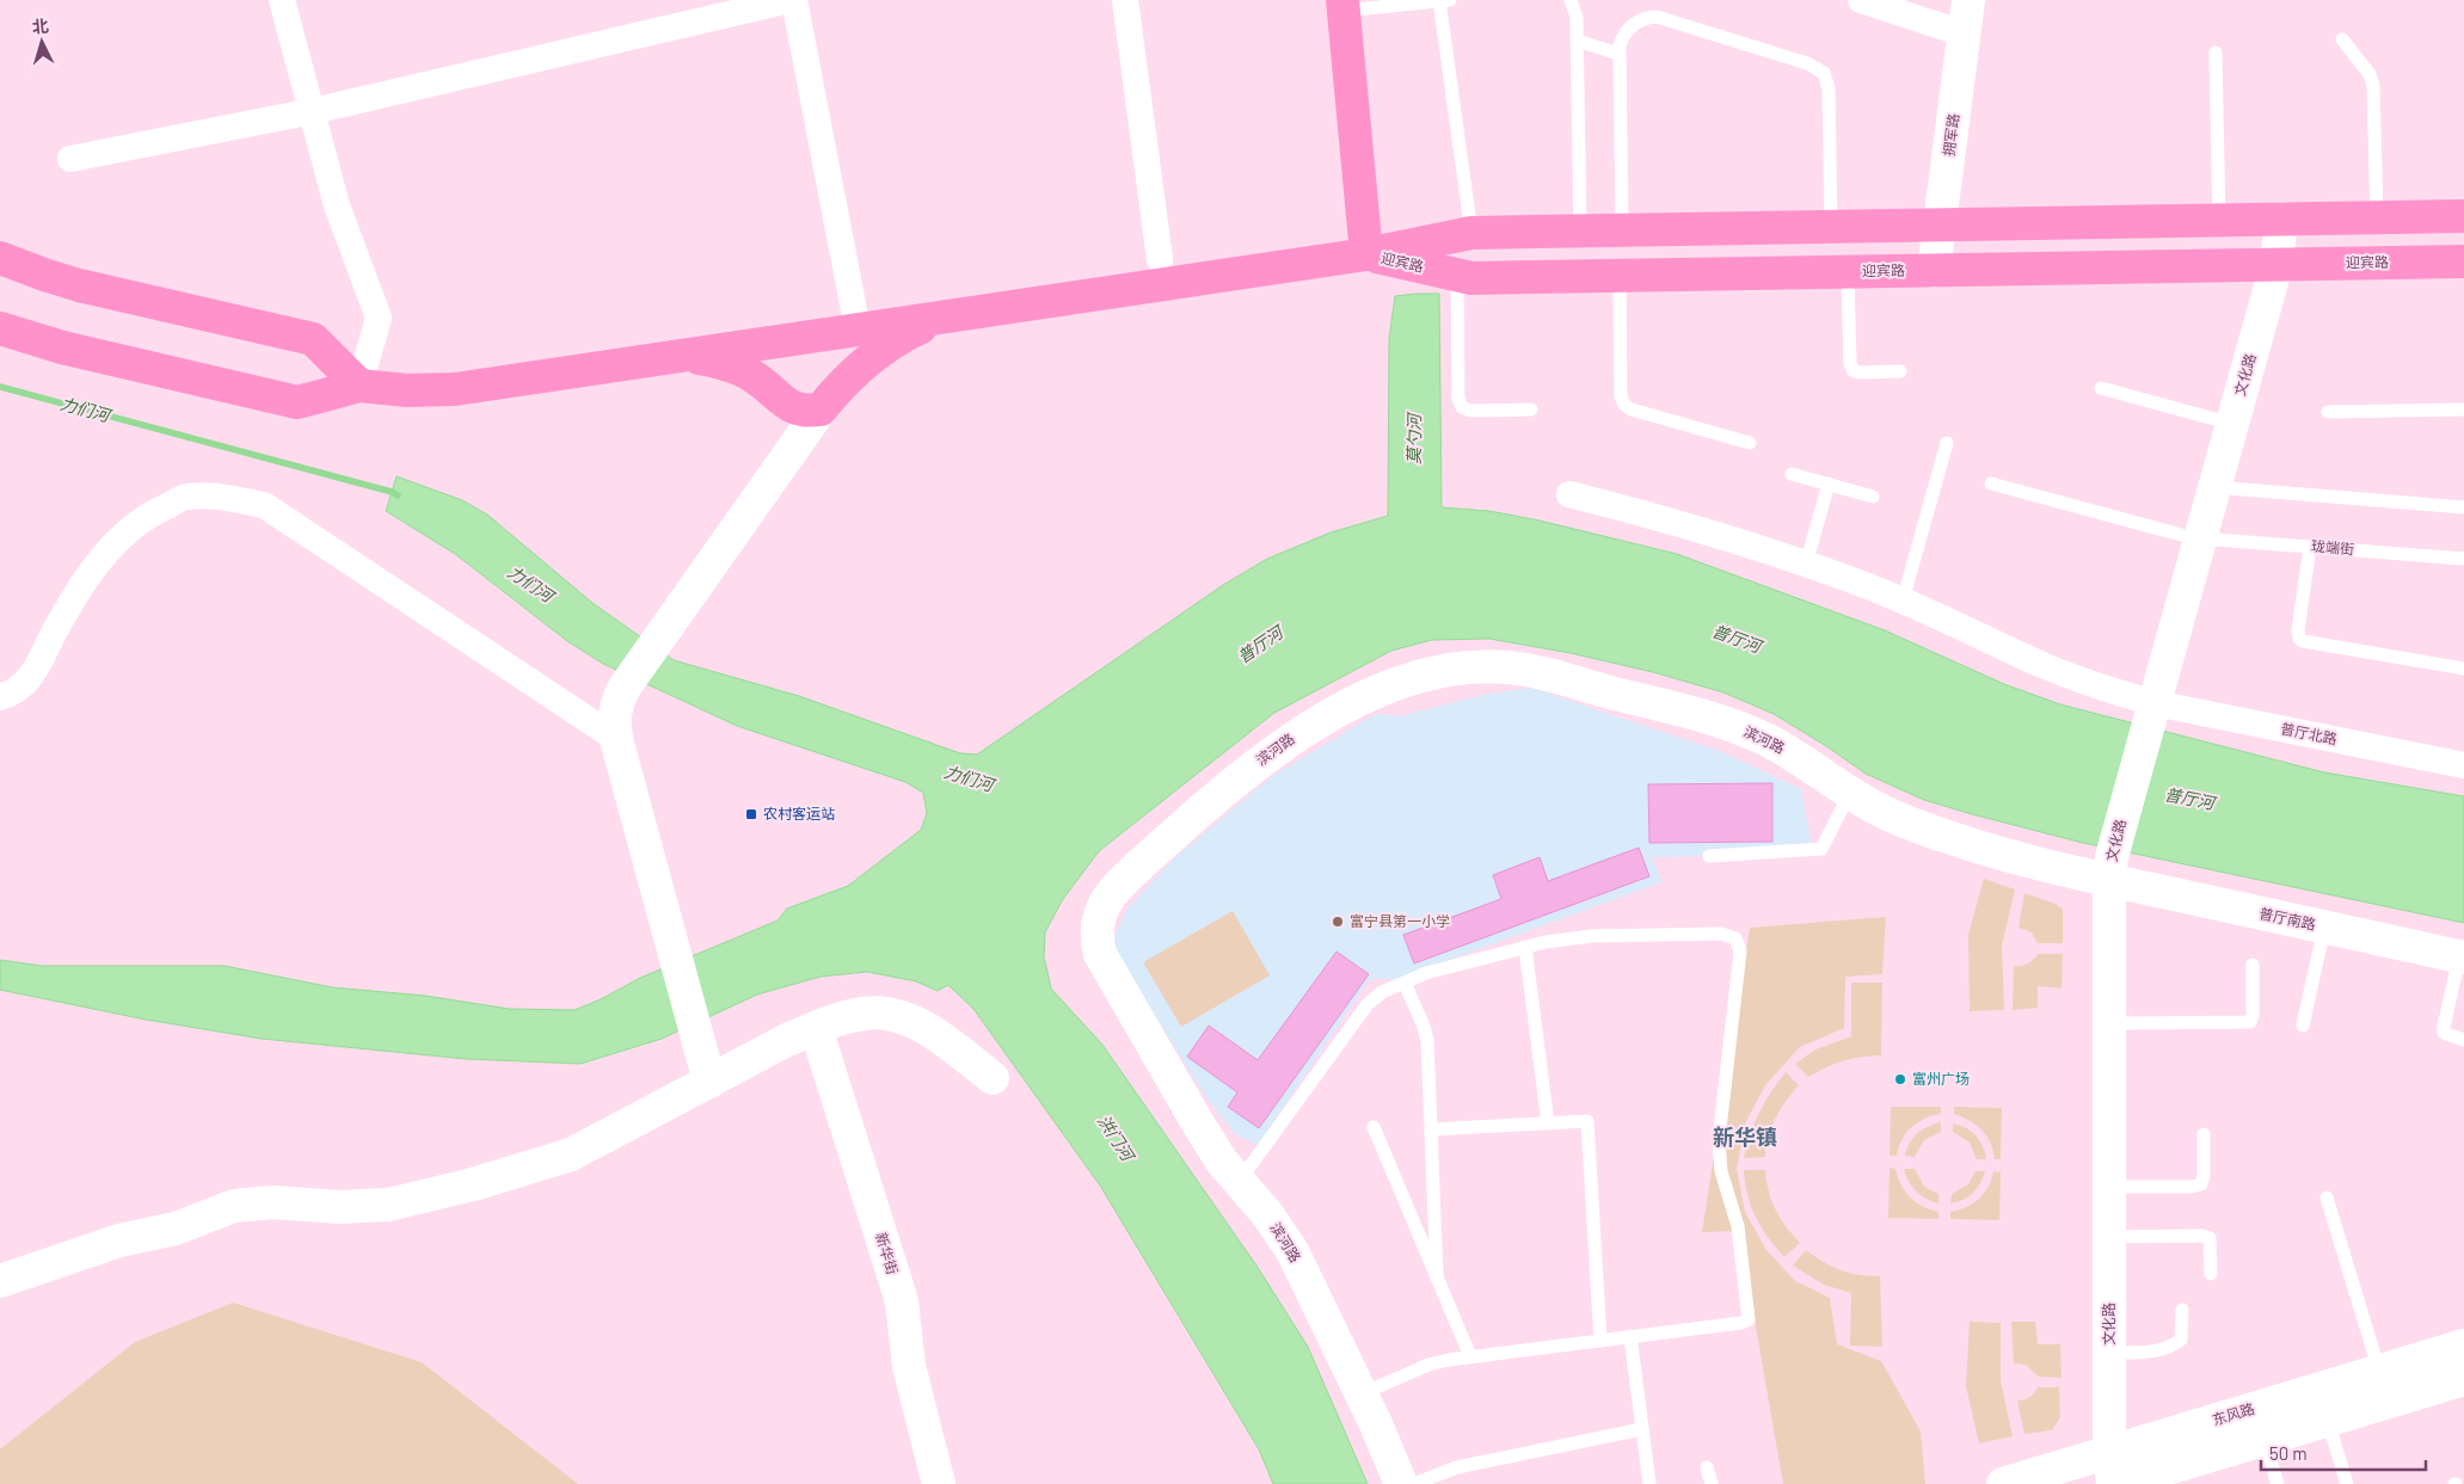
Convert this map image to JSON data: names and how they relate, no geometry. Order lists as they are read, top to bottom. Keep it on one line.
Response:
{"streets":{"main road":["拥军路","迎宾路","文化路","滨河路","普厅南路","新华街","东风路"],"street":["普厅北路"],"lane":["珑端街"]},"crossings":[["拥军路","迎宾路"],["迎宾路","文化路"],["文化路","珑端街"],["文化路","普厅北路"],["文化路","滨河路"],["文化路","普厅南路"],["文化路","东风路"],["滨河路","普厅南路"]],"districts":["新华镇"],"water":["力们河","莫勺河","普厅河","洪门河"],"places":{"transit":["农村客运站"],"other":["富宁县第一小学","富州广场"]},"scale_bar":"50 m","north":"top"}
